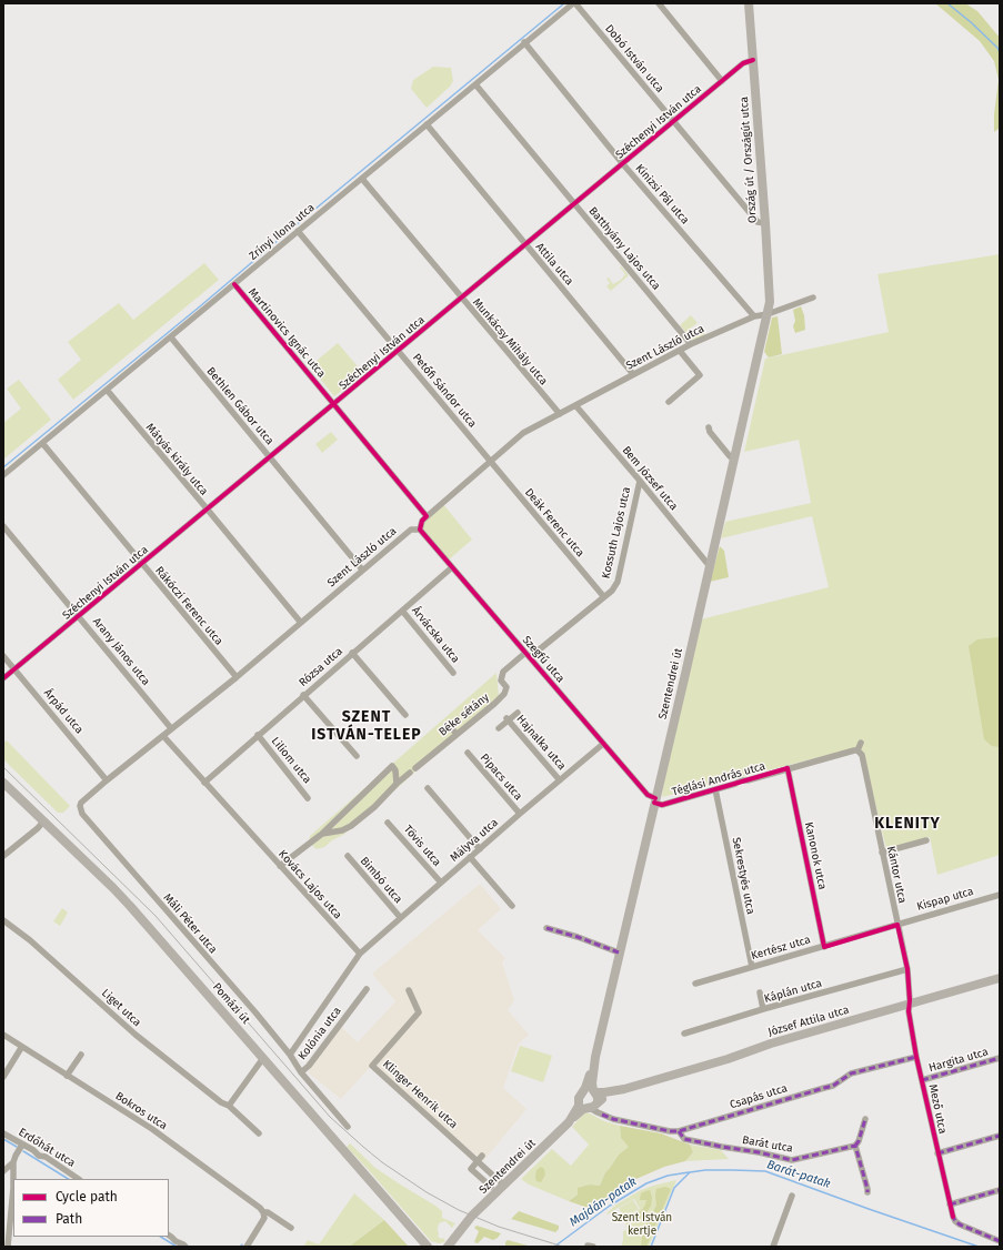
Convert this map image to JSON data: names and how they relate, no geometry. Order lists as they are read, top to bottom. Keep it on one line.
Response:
{"streets":{"main road":["Ország út / Országút utca","Szentendrei út","Pomázi út","József Attila utca"],"street":["Dobó István utca","Széchenyi István utca","Kinizsi Pál utca","Zrínyi Ilona utca","Batthyány Lajos utca","Attila utca","Martinovics Ignác utca","Munkácsy Mihály utca","Szent László utca","Petőfi Sándor utca","Bethlen Gábor utca","Mátyás király utca","Bem József utca","Deák Ferenc utca","Kossuth Lajos utca","Rákóczi Ferenc utca","Árvácska utca","Arany János utca","Szegfű utca","Rózsa utca","Árpád utca","Béke sétány","Hajnalka utca","Liliom utca","Pipacs utca","Téglási András utca","Mályva utca","Tövis utca","Kanonok utca","Kántor utca","Sekrestyés utca","Bimbó utca","Kovács Lajos utca","Kispap utca","Máli Péter utca","Kertész utca","Káplán utca","Liget utca","Kolónia utca","Hargita utca","Klinger Henrik utca","Csapás utca","Mező utca","Bokros utca","Barát utca","Erdőhát utca"]},"crossings":[["Dobó István utca","Széchenyi István utca"],["Dobó István utca","Ország út / Országút utca"],["Dobó István utca","Zrínyi Ilona utca"],["Széchenyi István utca","Ország út / Országút utca"],["Széchenyi István utca","Kinizsi Pál utca"],["Széchenyi István utca","Batthyány Lajos utca"],["Széchenyi István utca","Attila utca"],["Széchenyi István utca","Martinovics Ignác utca"],["Széchenyi István utca","Munkácsy Mihály utca"],["Széchenyi István utca","Petőfi Sándor utca"],["Széchenyi István utca","Bethlen Gábor utca"],["Széchenyi István utca","Mátyás király utca"],["Széchenyi István utca","Rákóczi Ferenc utca"],["Széchenyi István utca","Arany János utca"],["Széchenyi István utca","Árpád utca"],["Ország út / Országút utca","Szent László utca"],["Ország út / Országút utca","Szentendrei út"],["Kinizsi Pál utca","Zrínyi Ilona utca"],["Kinizsi Pál utca","Szent László utca"],["Zrínyi Ilona utca","Batthyány Lajos utca"],["Zrínyi Ilona utca","Attila utca"],["Zrínyi Ilona utca","Martinovics Ignác utca"],["Zrínyi Ilona utca","Munkácsy Mihály utca"],["Zrínyi Ilona utca","Petőfi Sándor utca"],["Zrínyi Ilona utca","Bethlen Gábor utca"],["Zrínyi Ilona utca","Mátyás király utca"],["Zrínyi Ilona utca","Rákóczi Ferenc utca"],["Batthyány Lajos utca","Szent László utca"],["Attila utca","Szent László utca"],["Martinovics Ignác utca","Szent László utca"],["Munkácsy Mihály utca","Szent László utca"],["Szent László utca","Petőfi Sándor utca"],["Szent László utca","Bethlen Gábor utca"],["Szent László utca","Mátyás király utca"],["Szent László utca","Bem József utca"],["Szent László utca","Deák Ferenc utca"],["Szent László utca","Rákóczi Ferenc utca"],["Szent László utca","Arany János utca"],["Szent László utca","Szegfű utca"],["Szent László utca","Szentendrei út"],["Szent László utca","Árpád utca"],["Szent László utca","Kovács Lajos utca"],["Szent László utca","Máli Péter utca"],["Petőfi Sándor utca","Deák Ferenc utca"],["Bem József utca","Kossuth Lajos utca"],["Bem József utca","Szentendrei út"],["Deák Ferenc utca","Kossuth Lajos utca"],["Kossuth Lajos utca","Szegfű utca"],["Kossuth Lajos utca","Béke sétány"],["Árvácska utca","Rózsa utca"],["Szegfű utca","Rózsa utca"],["Szegfű utca","Szentendrei út"],["Szegfű utca","Béke sétány"],["Szegfű utca","Téglási András utca"],["Szegfű utca","Mályva utca"],["Rózsa utca","Liliom utca"],["Rózsa utca","Kovács Lajos utca"],["Szentendrei út","Téglási András utca"],["Szentendrei út","József Attila utca"],["Szentendrei út","Klinger Henrik utca"],["Hajnalka utca","Mályva utca"],["Pipacs utca","Mályva utca"],["Téglási András utca","Kanonok utca"],["Téglási András utca","Kántor utca"],["Téglási András utca","Sekrestyés utca"],["Mályva utca","Tövis utca"],["Mályva utca","Bimbó utca"],["Mályva utca","Kovács Lajos utca"],["Kanonok utca","Kertész utca"],["Kántor utca","Kispap utca"],["Kántor utca","Kertész utca"],["Kántor utca","Káplán utca"],["Kántor utca","József Attila utca"],["Kántor utca","Mező utca"],["Sekrestyés utca","Kertész utca"],["Kispap utca","Kertész utca"],["Máli Péter utca","Kolónia utca"],["József Attila utca","Csapás utca"],["József Attila utca","Mező utca"],["Hargita utca","Mező utca"],["Csapás utca","Mező utca"],["Csapás utca","Barát utca"]],"districts":["SZENT ISTVÁN-TELEP","KLENITY"],"water":["Barát-patak","Majdán-patak"],"parks":["Szent István kertje"],"legend":["Cycle path","Path"]}
